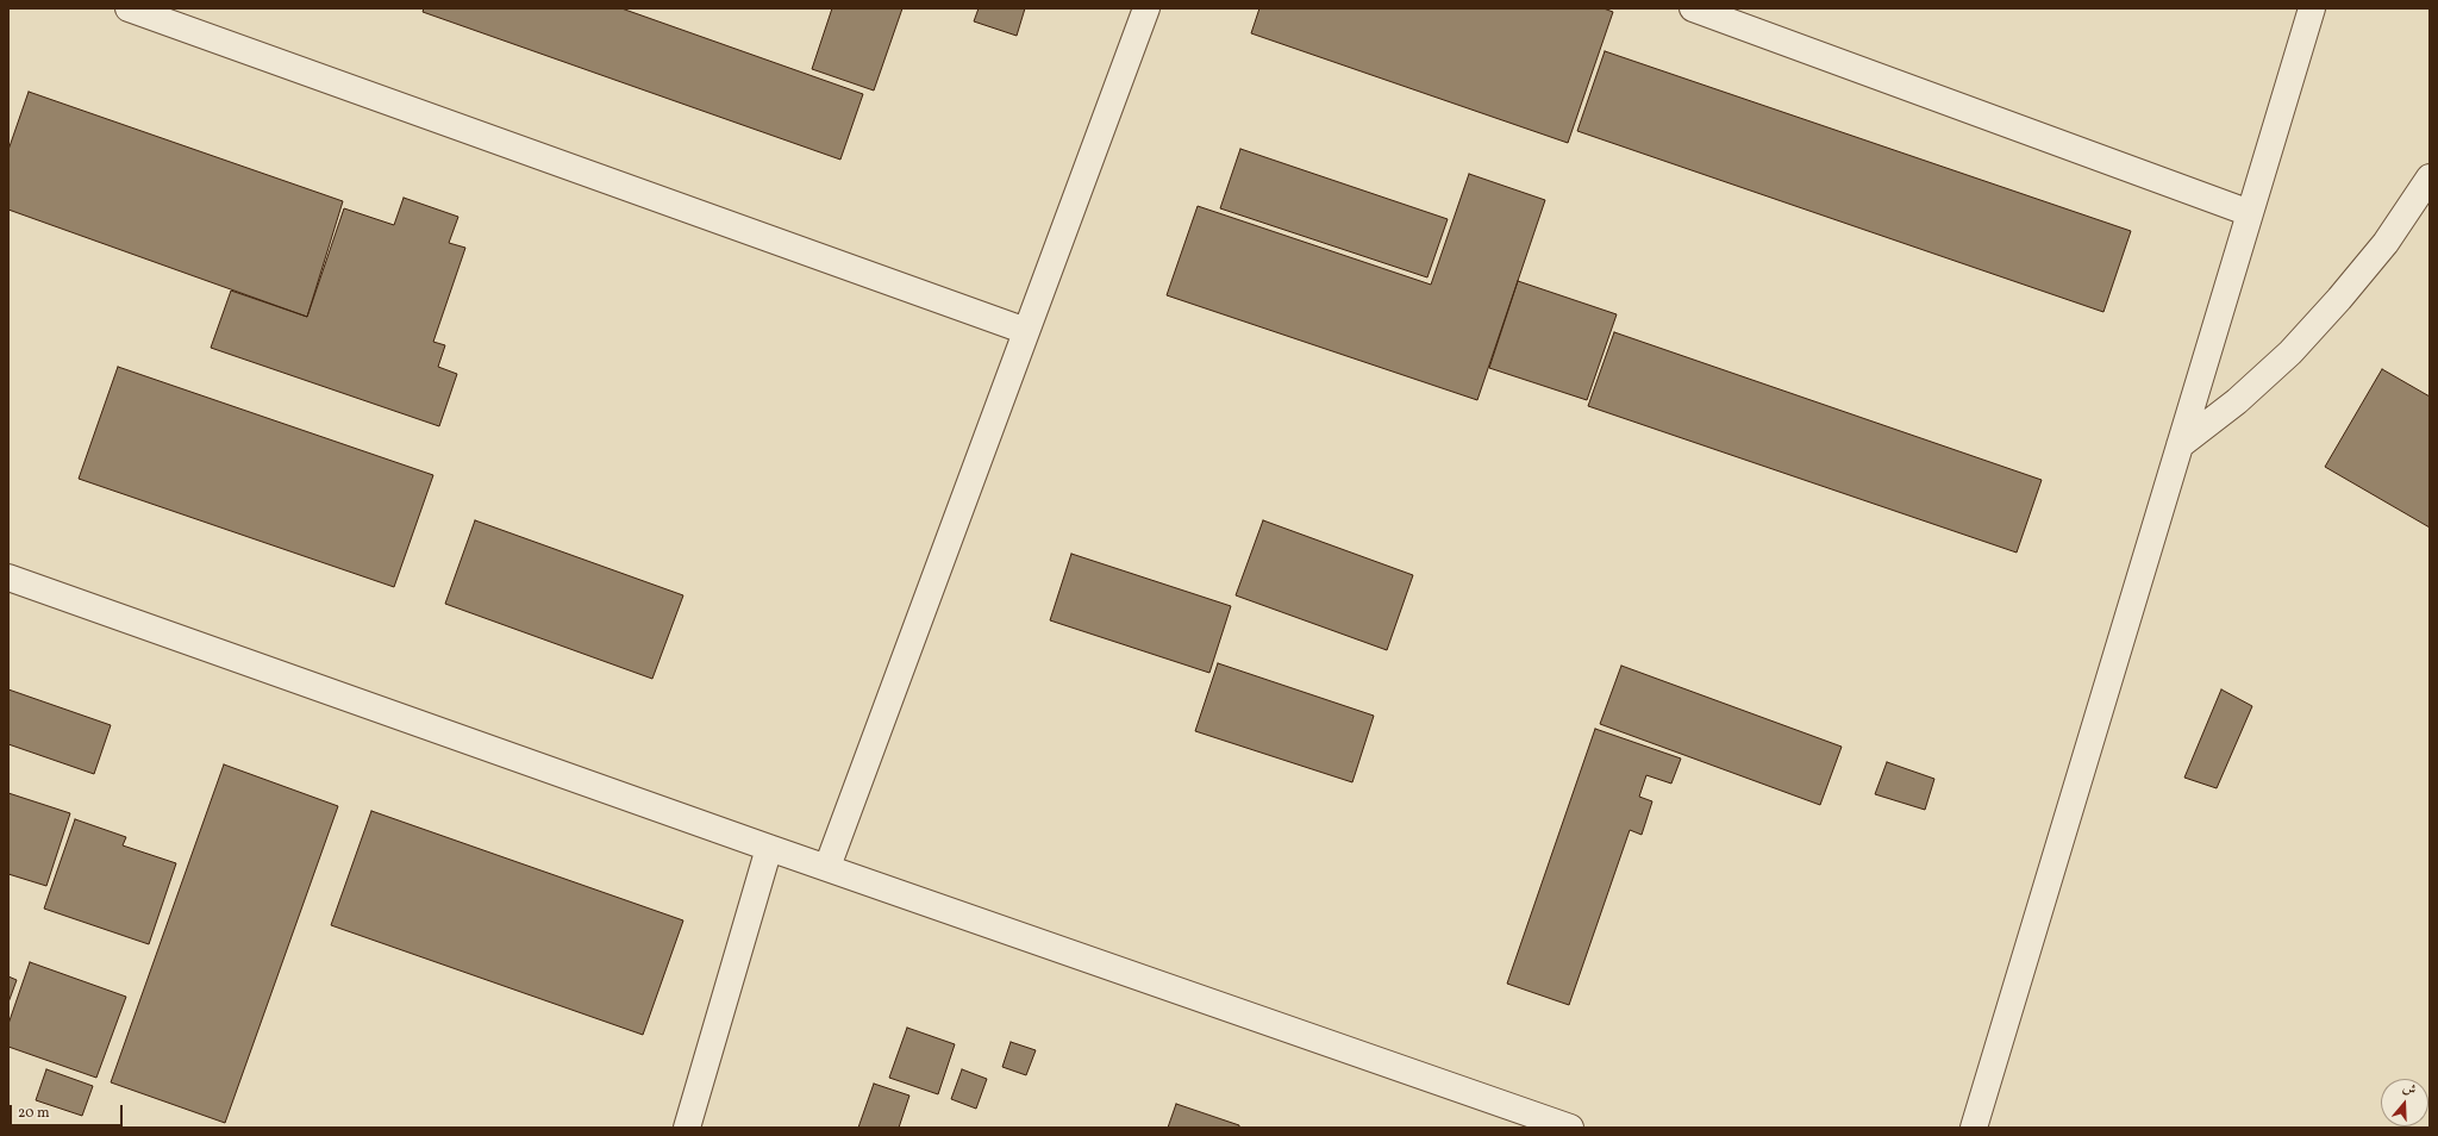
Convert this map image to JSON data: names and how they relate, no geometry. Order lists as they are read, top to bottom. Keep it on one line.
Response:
{"scale_bar":"20 m","north":"top"}
